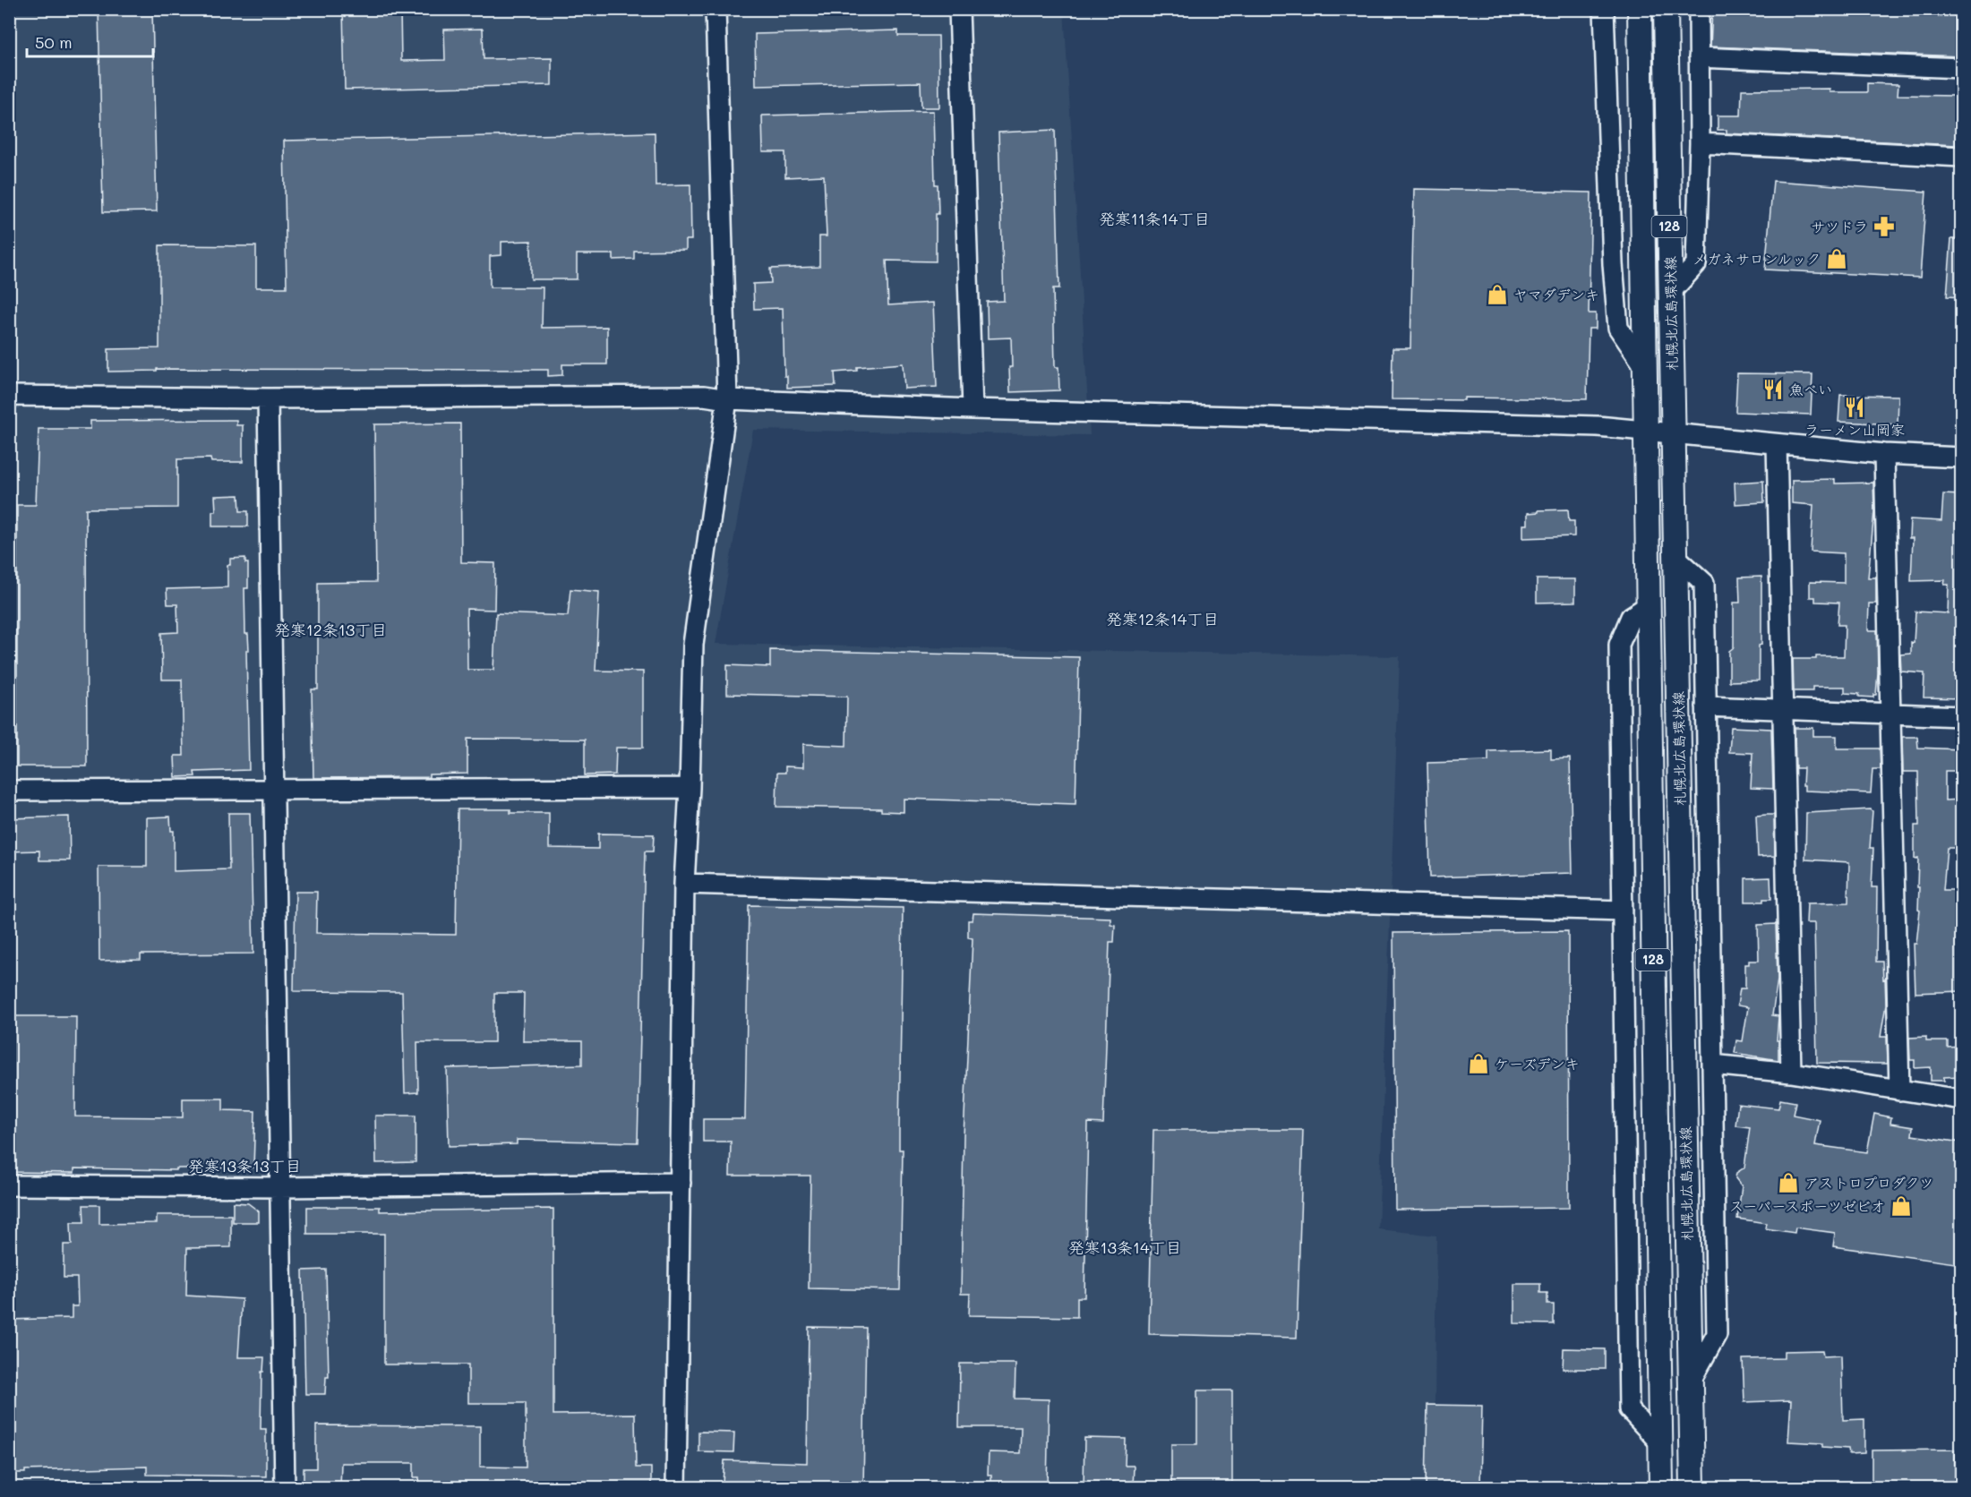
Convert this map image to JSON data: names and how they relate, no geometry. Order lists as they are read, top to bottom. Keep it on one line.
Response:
{"streets":{"main road":["128","札幌北広島環状線"]},"districts":["発寒11条14丁目","発寒12条14丁目","発寒12条13丁目","発寒13条13丁目","発寒13条14丁目"],"places":{"pharmacy":["サツドラ"],"shop":["メガネサロンルック","ヤマダデンキ","ケーズデンキ","アストロプロダクツ","スーパースポーツゼビオ"],"restaurant":["魚べい","ラーメン山岡家"]},"scale_bar":"50 m"}
